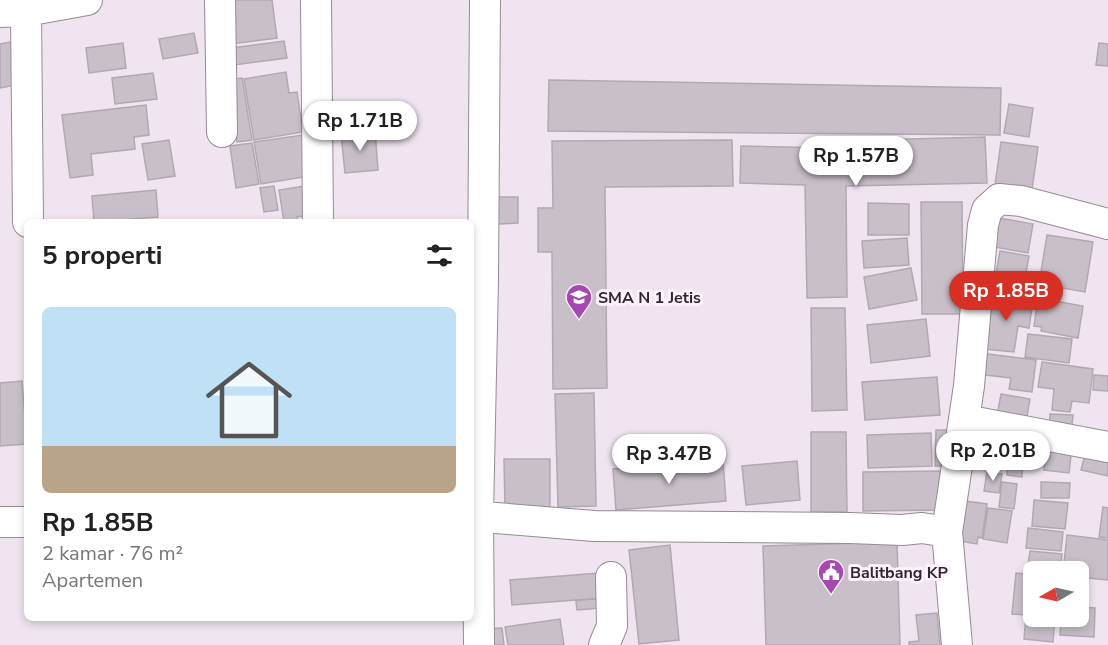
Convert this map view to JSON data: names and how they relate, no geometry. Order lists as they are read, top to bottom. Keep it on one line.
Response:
{"places":{"school or university":["SMA N 1 Jetis"],"public building":["Balitbang KP"]},"north":"left","page":{"price":["Rp 1.71B","Rp 1.57B","Rp 1.85B","Rp 2.01B","Rp 3.47B"],"heading":"5 properti","list":[{"name":"Rp 1.85B","note":"2 kamar · 76 m² · Apartemen"}]}}
